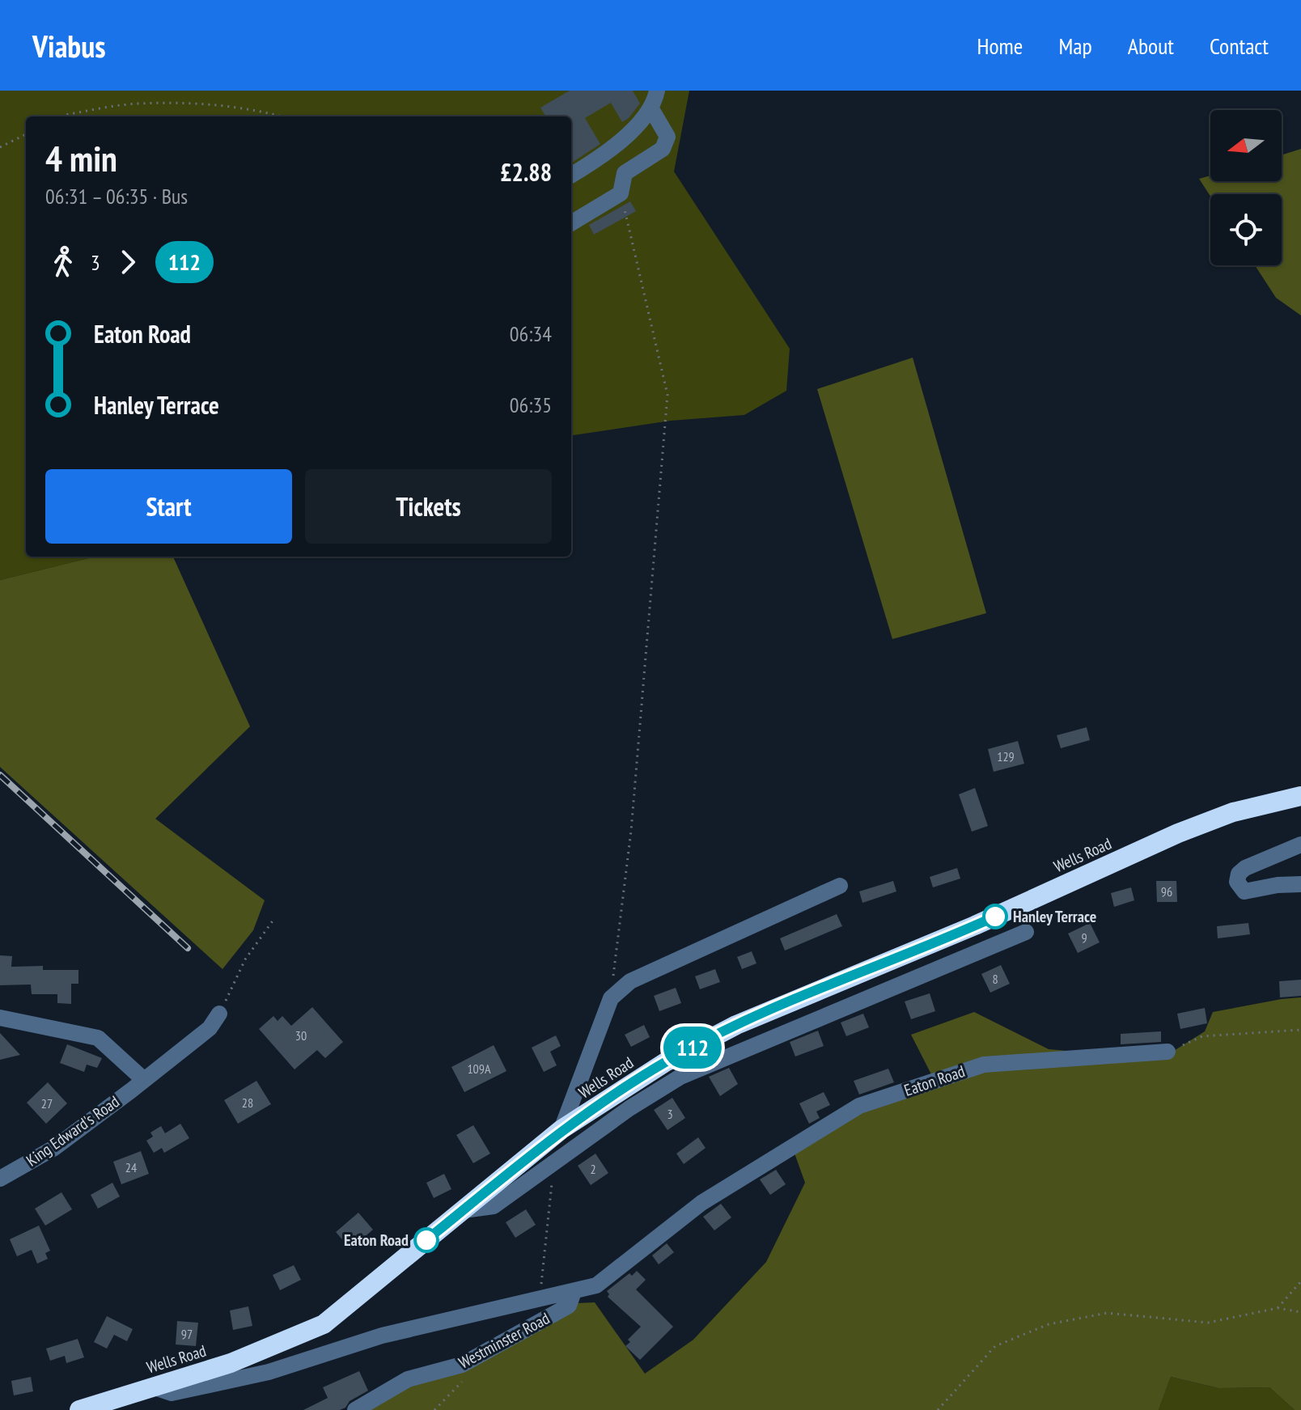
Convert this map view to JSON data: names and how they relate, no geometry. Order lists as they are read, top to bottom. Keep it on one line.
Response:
{"streets":{"highway":["Wells Road"],"street":["Eaton Road","King Edward's Road","Westminster Road"]},"crossings":[["Wells Road","Eaton Road"],["Eaton Road","Westminster Road"]],"places":["Hanley Terrace","Eaton Road"],"lines":["bus line 112"],"house_numbers":["129","96","9","8","30","109A","28","27","3","24","2","97"],"north":"left","page":{"header":"Viabus","nav":["Home","Map","About","Contact"],"on_map":"112","heading":["4 min","06:31 – 06:35 · Bus","£2.88"],"legs":["3","112"],"list":[{"name":"Eaton Road","value":"06:34"},{"name":"Hanley Terrace","value":"06:35"}],"buttons":["Start","Tickets"]}}
